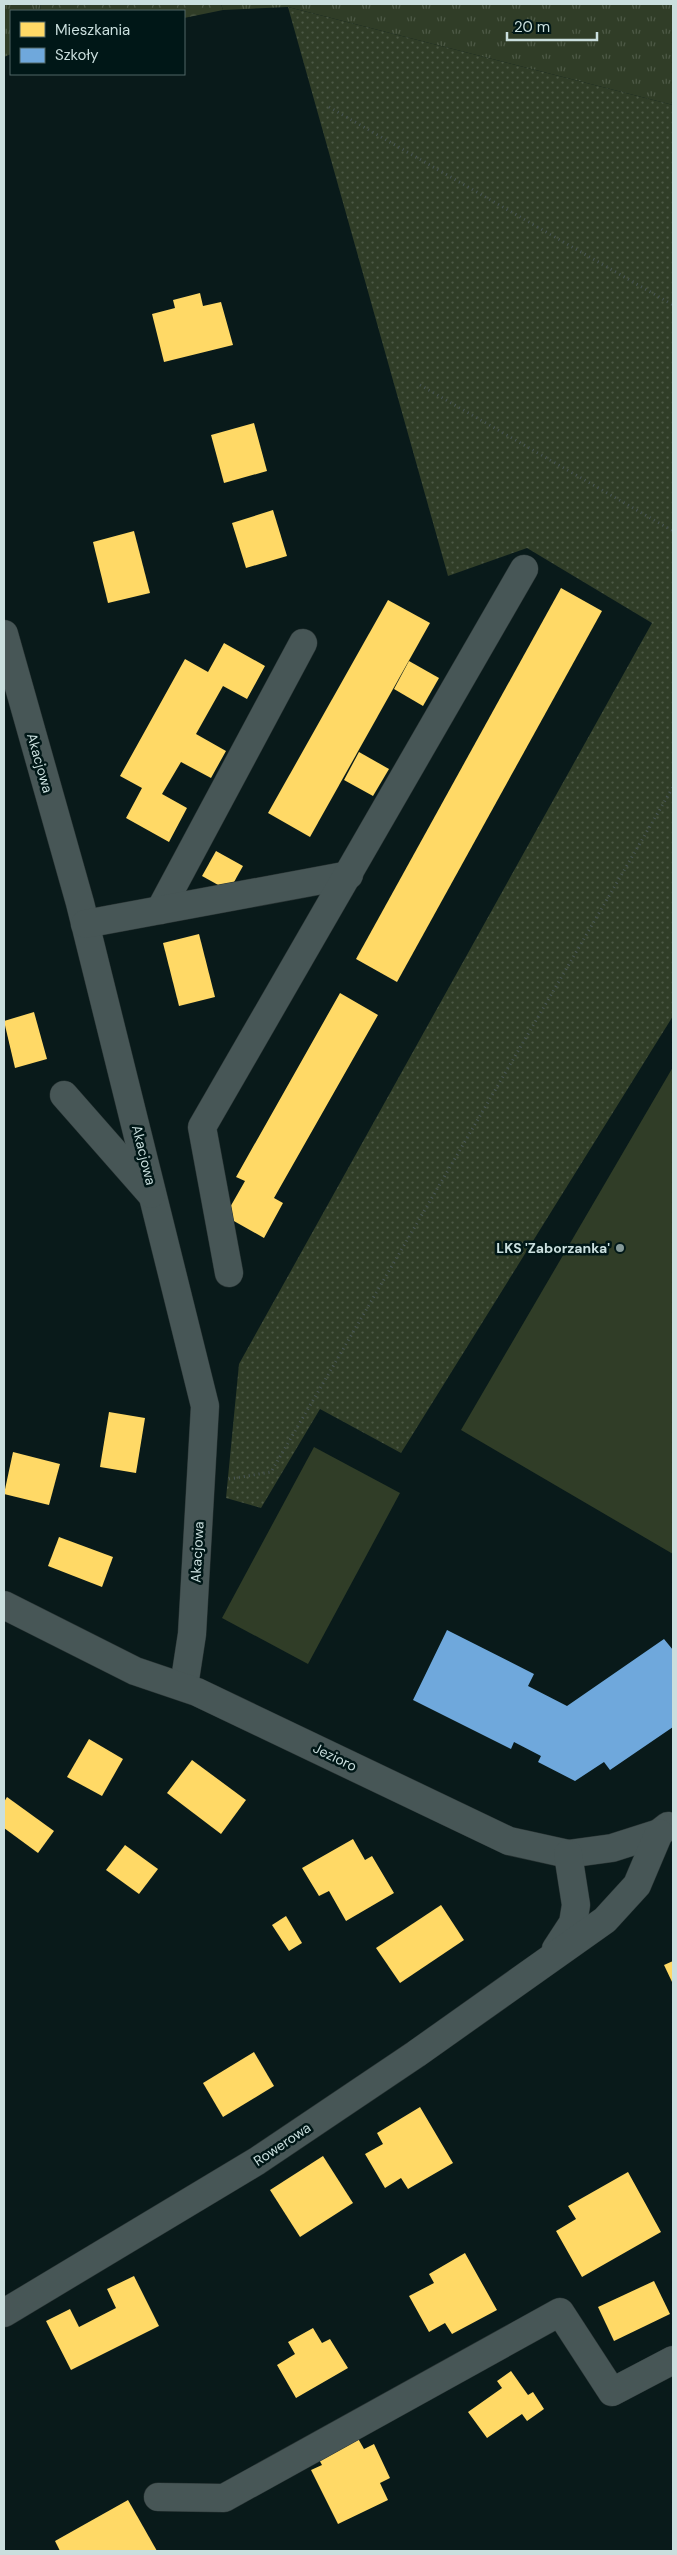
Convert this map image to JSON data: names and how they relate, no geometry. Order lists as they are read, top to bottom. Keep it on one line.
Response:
{"streets":{"street":["Akacjowa","Jezioro","Rowerowa"]},"crossings":[["Akacjowa","Jezioro"],["Jezioro","Rowerowa"]],"places":["LKS 'Zaborzanka'"],"legend":["Mieszkania","Szkoły"],"scale_bar":"20 m"}
